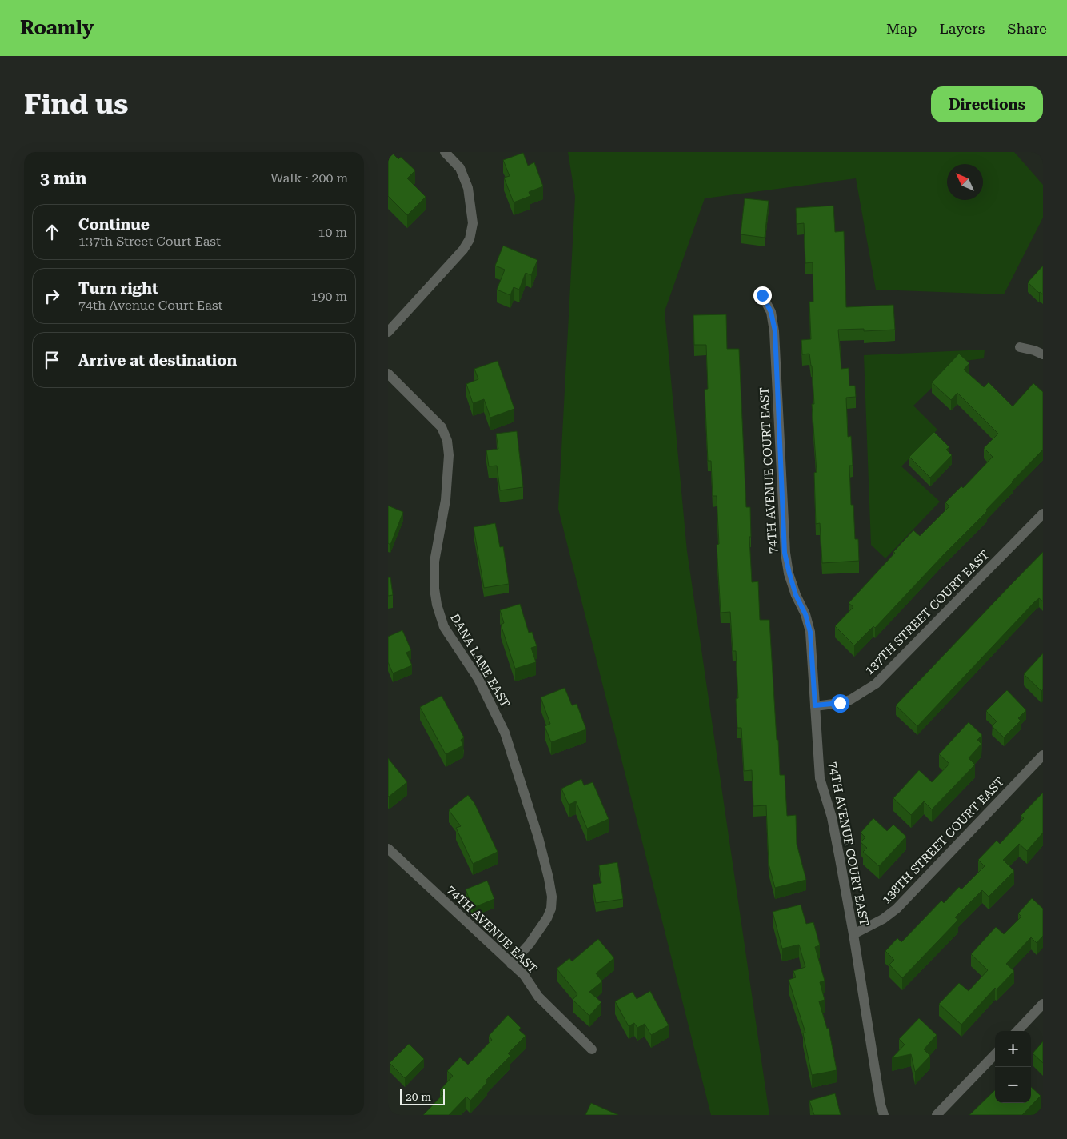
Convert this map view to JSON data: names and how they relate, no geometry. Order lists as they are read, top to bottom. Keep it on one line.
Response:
{"streets":{"street":["74TH AVENUE COURT EAST","137TH STREET COURT EAST","DANA LANE EAST","138TH STREET COURT EAST","74TH AVENUE EAST"]},"crossings":[["74TH AVENUE COURT EAST","137TH STREET COURT EAST"],["74TH AVENUE COURT EAST","138TH STREET COURT EAST"],["DANA LANE EAST","74TH AVENUE EAST"]],"scale_bar":"20 m","north":"top left","page":{"header":"Roamly","nav":["Map","Layers","Share"],"buttons":"Directions","title":"Find us","heading":["3 min","Walk · 200 m"],"list":[["Continue","137th Street Court East","10 m"],["Turn right","74th Avenue Court East","190 m"],"Arrive at destination"],"map_buttons":["+","−"],"scale":"20 m"}}
